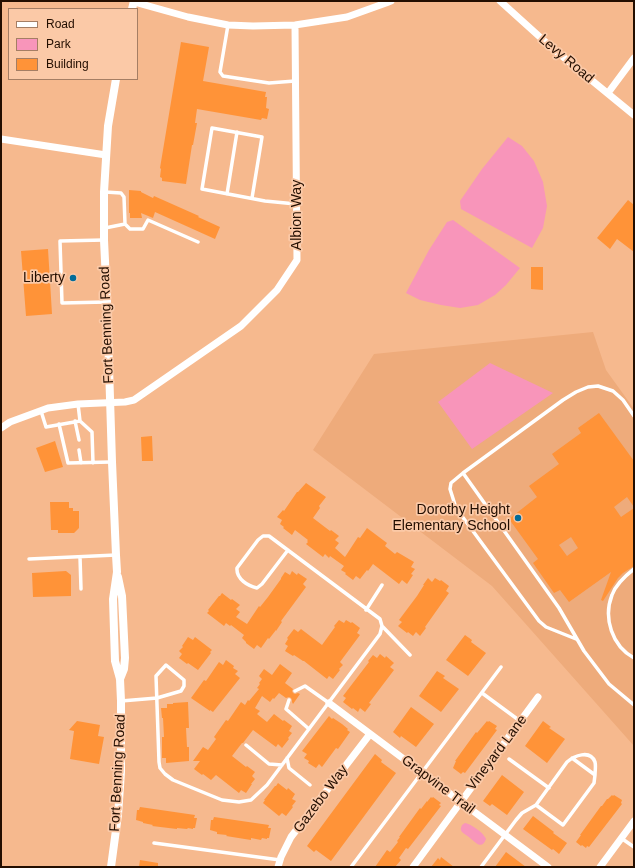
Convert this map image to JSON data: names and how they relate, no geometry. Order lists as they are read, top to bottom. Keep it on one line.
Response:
{"streets":{"street":["Levy Road","Albion Way","Fort Benning Road","Vineyard Lane","Grapvine Trail","Gazebo Way"]},"crossings":[["Albion Way","Fort Benning Road"],["Vineyard Lane","Grapvine Trail"],["Grapvine Trail","Gazebo Way"]],"places":["Liberty","Dorothy Height Elementary School"],"legend":["Road","Park","Building"]}
